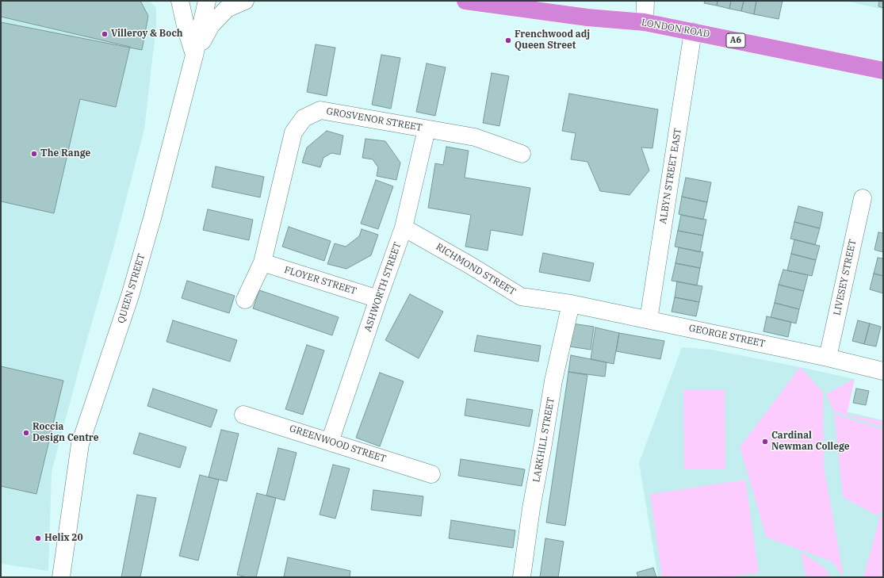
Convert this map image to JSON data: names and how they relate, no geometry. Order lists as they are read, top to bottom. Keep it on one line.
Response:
{"streets":{"highway":["LONDON ROAD","A6"],"street":["GROSVENOR STREET","ALBYN STREET EAST","RICHMOND STREET","LIVESEY STREET","FLOYER STREET","ASHWORTH STREET","QUEEN STREET","GEORGE STREET","LARKHILL STREET","GREENWOOD STREET"]},"crossings":[["LONDON ROAD","ALBYN STREET EAST"],["GROSVENOR STREET","FLOYER STREET"],["GROSVENOR STREET","ASHWORTH STREET"],["ALBYN STREET EAST","GEORGE STREET"],["RICHMOND STREET","ASHWORTH STREET"],["RICHMOND STREET","GEORGE STREET"],["RICHMOND STREET","LARKHILL STREET"],["LIVESEY STREET","GEORGE STREET"],["FLOYER STREET","ASHWORTH STREET"],["ASHWORTH STREET","GREENWOOD STREET"],["GEORGE STREET","LARKHILL STREET"]],"places":["Villeroy & Boch","Frenchwood adj Queen Street","The Range","Roccia Design Centre","Cardinal Newman College","Helix 20"]}
